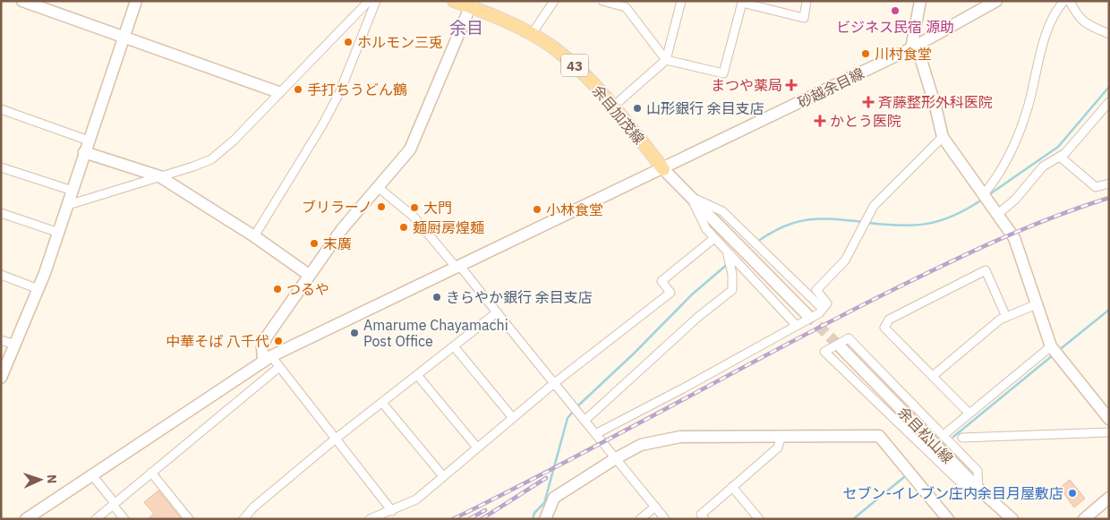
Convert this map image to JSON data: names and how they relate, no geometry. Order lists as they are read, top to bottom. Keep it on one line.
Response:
{"streets":{"main road":["43","余目加茂線"],"street":["砂越余目線","余目松山線"]},"crossings":[["砂越余目線","余目加茂線"]],"districts":["余目"],"places":{"other":["ビジネス民宿 源助","ホルモン三兎","川村食堂","手打ちうどん鶴","山形銀行 余目支店","ブリラーノ","大門","小林食堂","麺厨房煌麺","末廣","つるや","きらやか銀行 余目支店","Amarume Chayamachi Post Office","中華そば 八千代","セブン-イレブン庄内余目月屋敷店"],"health":["まつや薬局","斉藤整形外科医院","かとう医院"]},"north":"right"}
